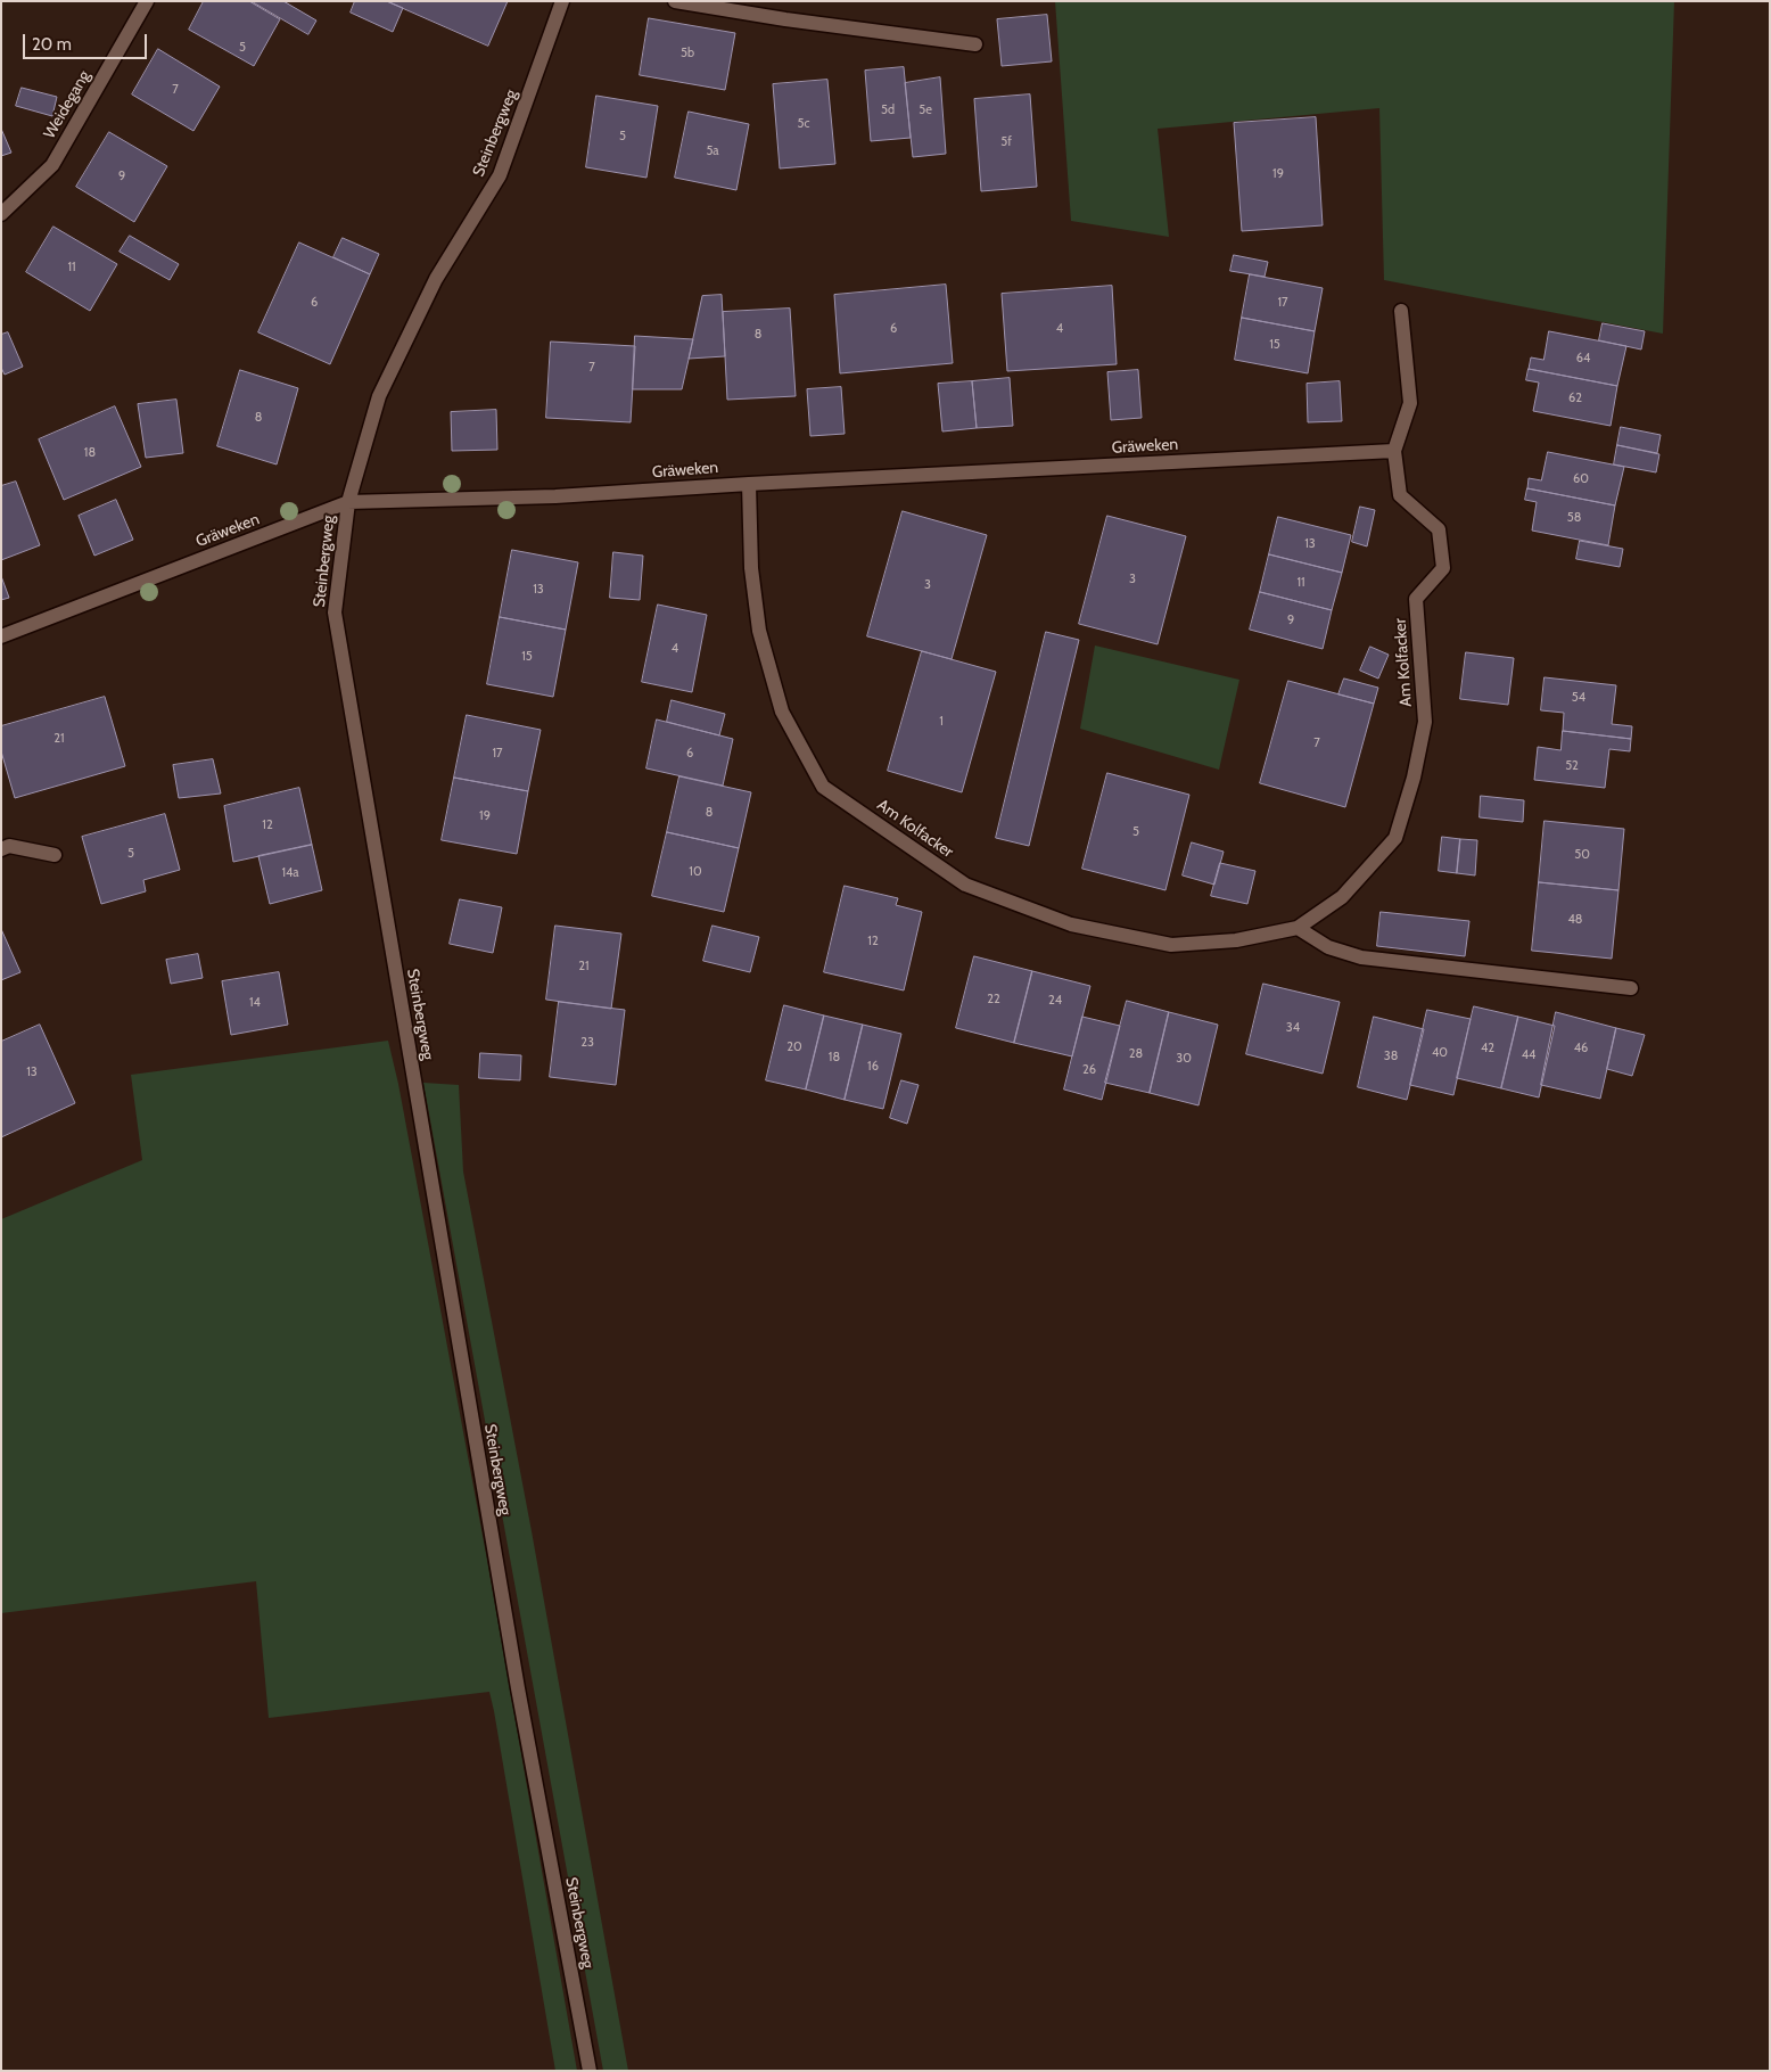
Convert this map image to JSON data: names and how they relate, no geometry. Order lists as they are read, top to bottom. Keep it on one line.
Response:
{"streets":{"street":["Weidegang","Steinbergweg","Gräweken","Am Kolfacker"]},"crossings":[["Steinbergweg","Gräweken"],["Gräweken","Am Kolfacker"]],"house_numbers":["5","5b","7","5d","5e","5c","5","5f","5a","19","9","11","6","17","6","4","8","15","64","7","62","8","18","60","58","13","3","11","3","13","9","4","15","54","1","21","7","17","6","52","8","19","12","5","5","50","10","14a","48","12","21","22","24","14","34","23","20","42","46","40","28","44","38","18","30","16","26","13"],"scale_bar":"20 m"}
